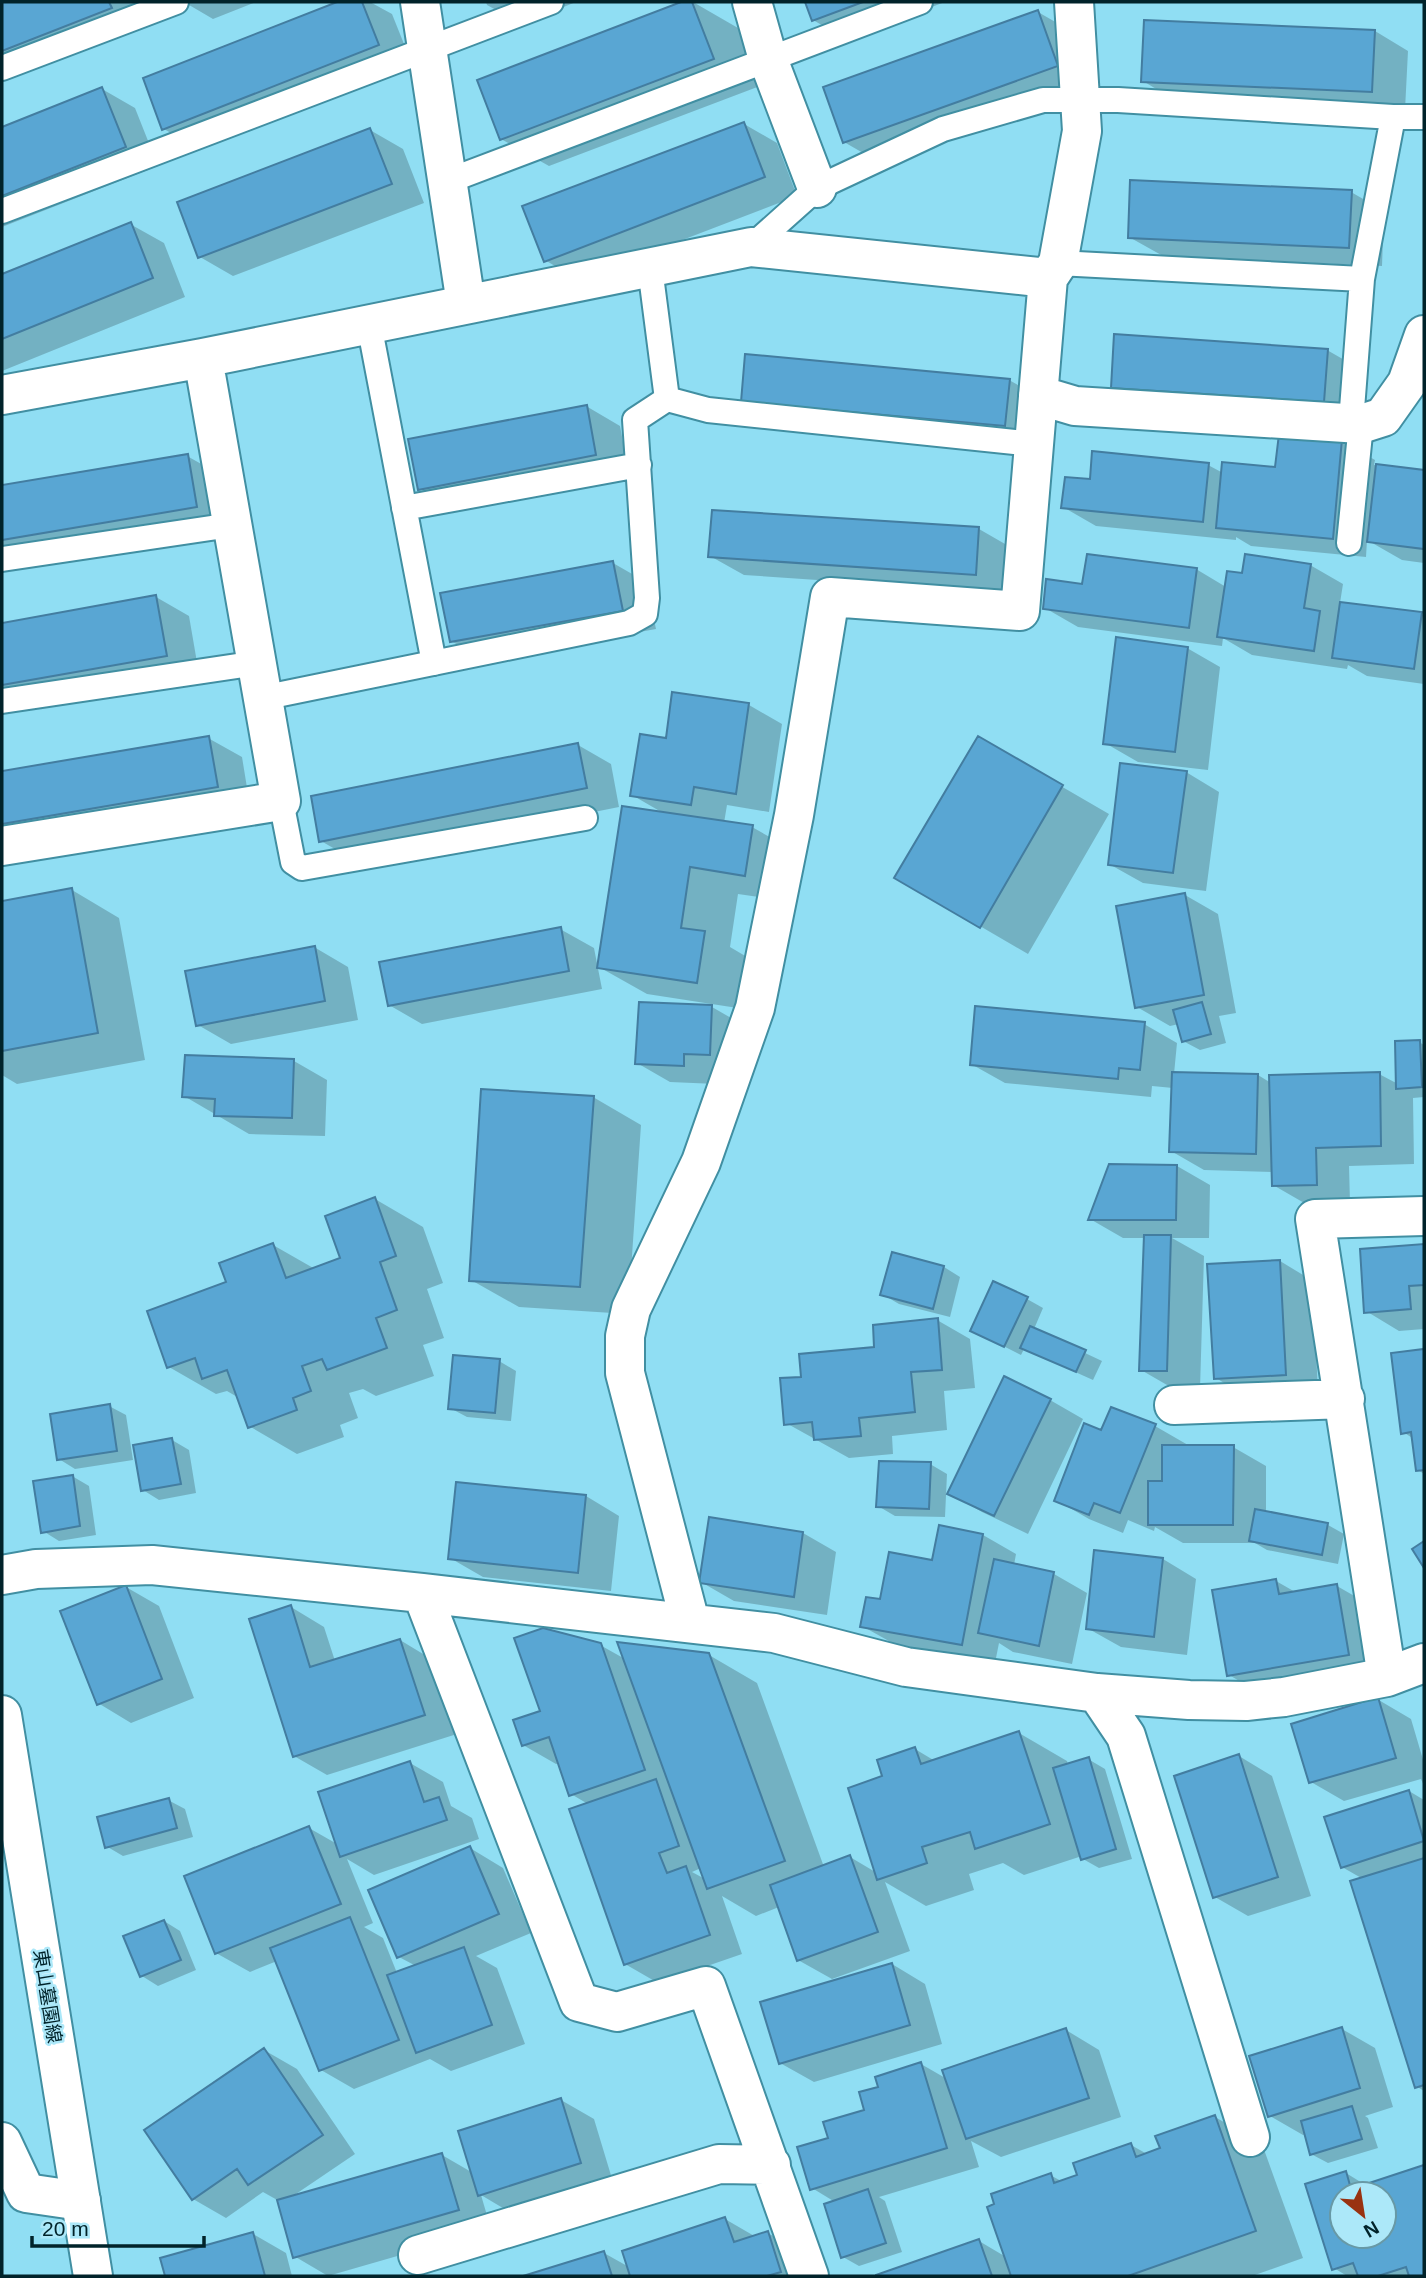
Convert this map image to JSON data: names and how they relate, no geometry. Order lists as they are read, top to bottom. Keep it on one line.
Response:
{"streets":{"street":["東山墓園線"]},"scale_bar":"20 m","north":"bottom right"}
